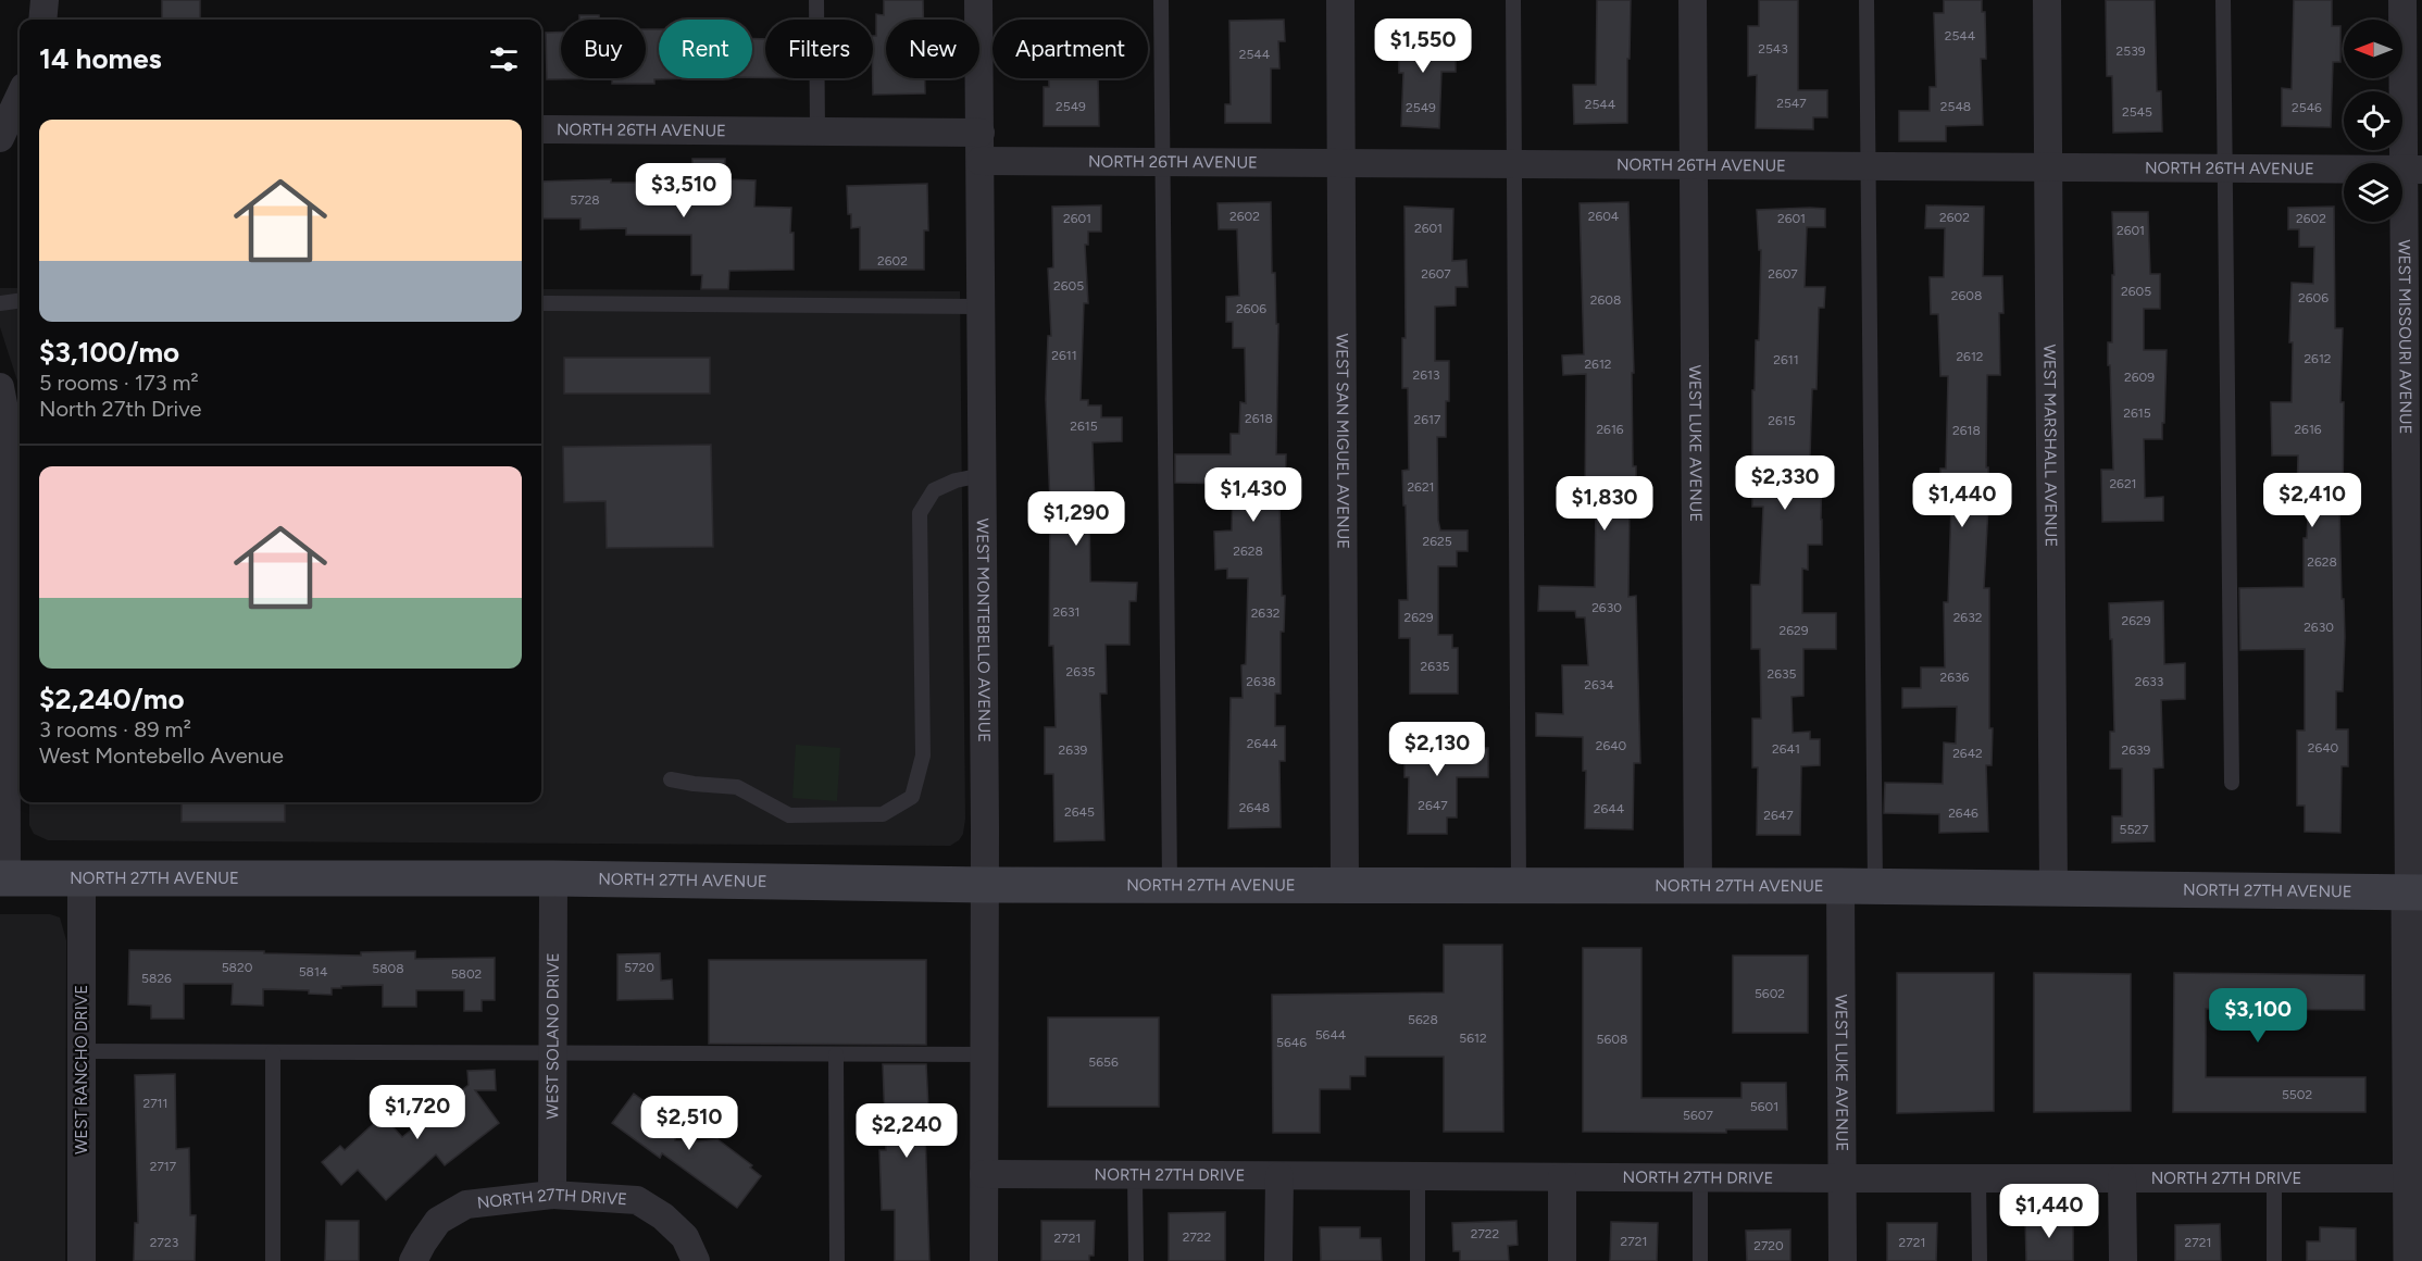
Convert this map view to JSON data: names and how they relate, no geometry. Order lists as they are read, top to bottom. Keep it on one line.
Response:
{"streets":{"main road":["NORTH 27TH AVENUE"],"street":["NORTH 26TH AVENUE","WEST MISSOURI AVENUE","WEST SAN MIGUEL AVENUE","WEST LUKE AVENUE","WEST MARSHALL AVENUE","WEST MONTEBELLO AVENUE","WEST SOLANO DRIVE","WEST RANCHO DRIVE","NORTH 27TH DRIVE"]},"crossings":[["NORTH 26TH AVENUE","WEST MISSOURI AVENUE"],["NORTH 26TH AVENUE","WEST SAN MIGUEL AVENUE"],["NORTH 26TH AVENUE","WEST LUKE AVENUE"],["NORTH 26TH AVENUE","WEST MARSHALL AVENUE"],["NORTH 26TH AVENUE","WEST MONTEBELLO AVENUE"],["WEST MISSOURI AVENUE","NORTH 27TH AVENUE"],["WEST MISSOURI AVENUE","NORTH 27TH DRIVE"],["WEST SAN MIGUEL AVENUE","NORTH 27TH AVENUE"],["WEST LUKE AVENUE","NORTH 27TH AVENUE"],["WEST LUKE AVENUE","NORTH 27TH DRIVE"],["WEST MARSHALL AVENUE","NORTH 27TH AVENUE"],["WEST MONTEBELLO AVENUE","NORTH 27TH AVENUE"],["WEST MONTEBELLO AVENUE","NORTH 27TH DRIVE"],["NORTH 27TH AVENUE","WEST SOLANO DRIVE"],["NORTH 27TH AVENUE","WEST RANCHO DRIVE"],["WEST SOLANO DRIVE","NORTH 27TH DRIVE"]],"house_numbers":["2544","2543","2539","2544","2547","2544","2549","2548","2549","2546","2545","5728","2602","2604","2602","2601","2601","2602","2601","2601","2602","2607","2607","2605","2605","2608","2606","2608","2606","2611","2612","2612","2611","2612","2613","2609","2615","2618","2617","2615","2615","2616","2616","2618","2621","2621","2625","2628","2628","2630","2631","2632","2629","2632","2629","2630","2629","2635","2635","2635","2636","2638","2633","2634","2644","2640","2640","2641","2639","2639","2642","2647","2648","2644","2645","2646","2647","5527","5820","5720","5808","5814","5802","5826","5602","5628","5644","5612","5608","5646","5656","5502","2711","5601","5607","2717","2722","2722","2721","2721","2723","2721","2721","2720"],"north":"left","page":{"price":["$1,550","$3,510","$2,330","$1,430","$1,440","$2,410","$1,830","$1,290","$2,130","$3,100","$1,720","$2,510","$2,240","$1,440"],"chip":["Buy","Rent","Filters","New","Apartment"],"heading":"14 homes","list":[{"name":"$3,100/mo","note":"5 rooms · 173 m² · North 27th Drive"},{"name":"$2,240/mo","note":"3 rooms · 89 m² · West Montebello Avenue"}]}}
